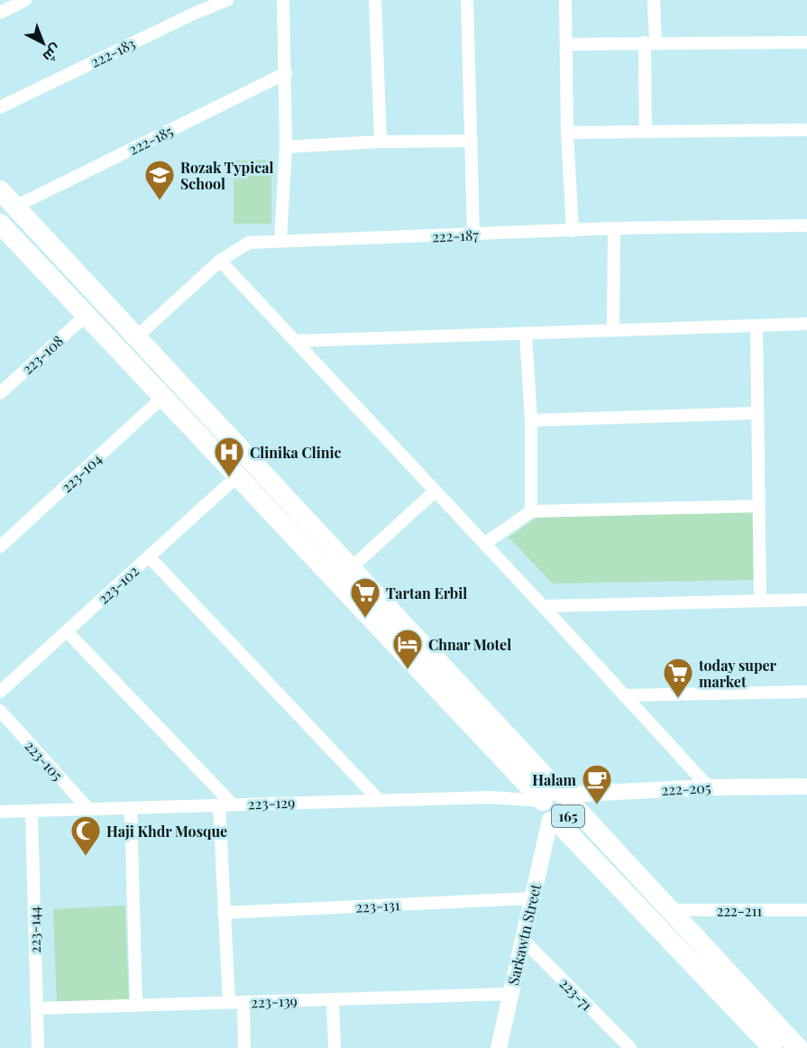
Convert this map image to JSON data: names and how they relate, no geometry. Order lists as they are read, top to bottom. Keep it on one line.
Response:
{"streets":{"street":["222-183","222-185","222-187","223-108","223-104","223-102","223-105","222-205","223-129","223-131","222-211","223-144","Sarkawtn Street","223-71","223-139"]},"crossings":[["223-105","223-129"],["222-205","223-129"],["222-205","Sarkawtn Street"],["223-129","223-144"],["223-129","Sarkawtn Street"],["223-131","Sarkawtn Street"],["223-144","223-139"],["Sarkawtn Street","223-71"],["Sarkawtn Street","223-139"]],"places":{"school or university":["Rozak Typical School"],"hospital":["Clinika Clinic"],"supermarket":["Tartan Erbil","today super market"],"hotel":["Chnar Motel"],"cafe":["Halam"],"mosque":["Haji Khdr Mosque"]},"north":"bottom right"}
